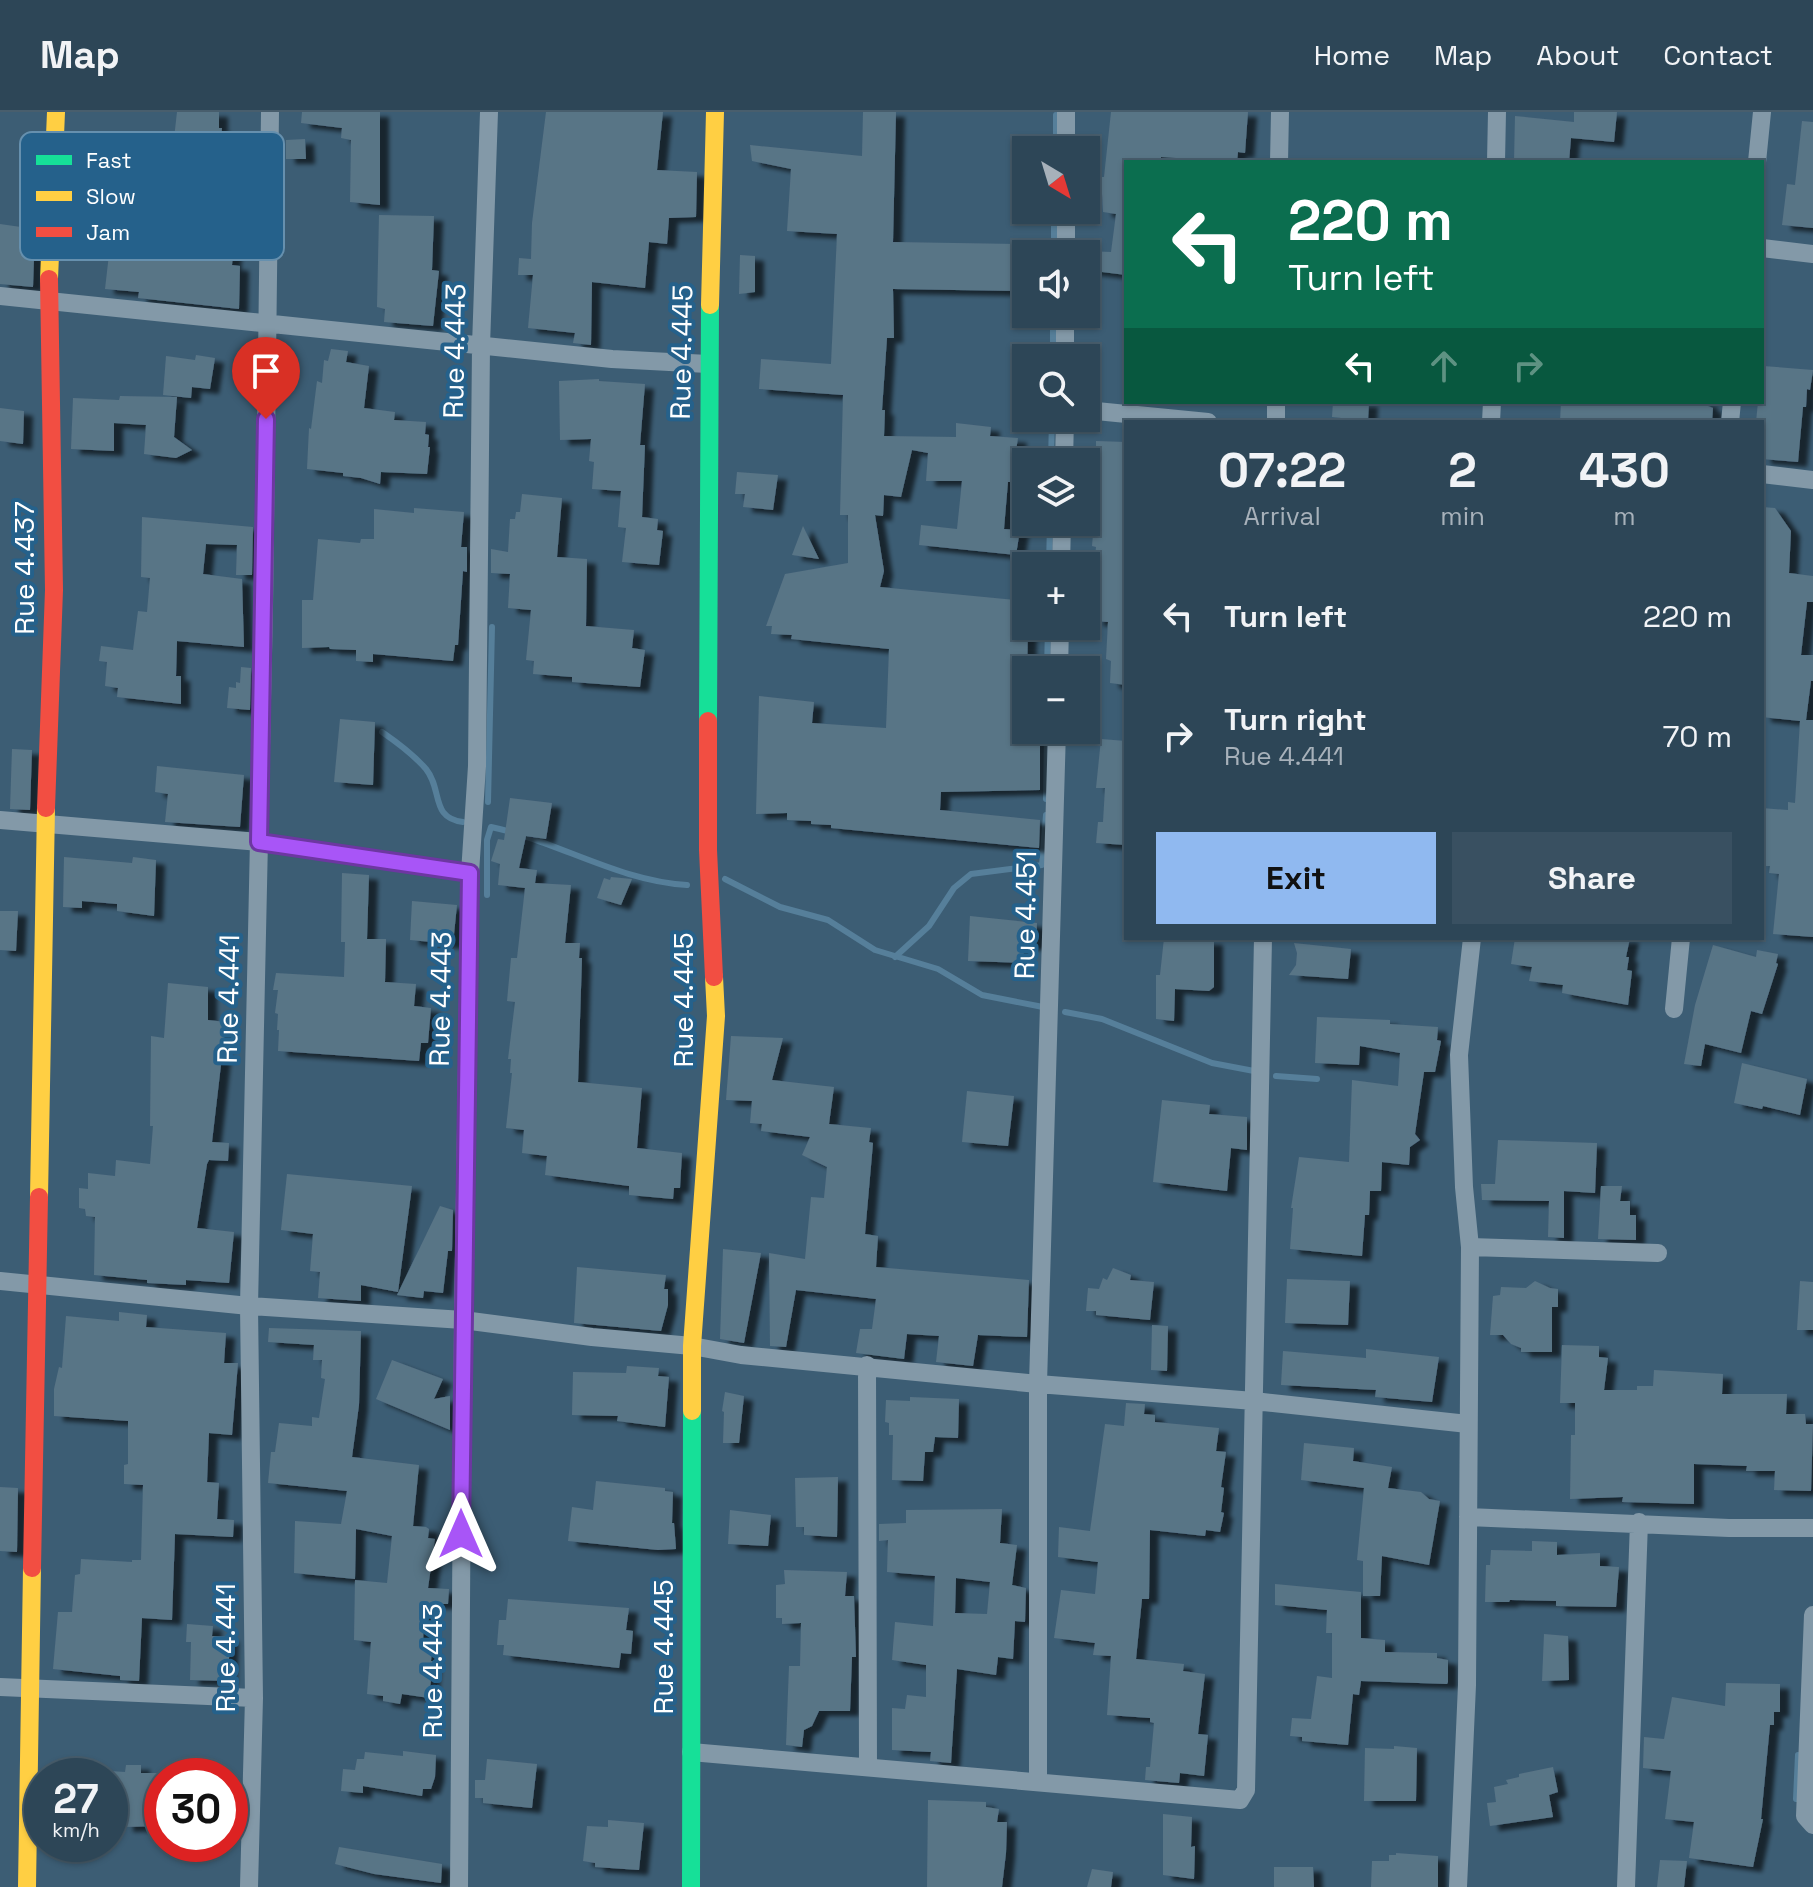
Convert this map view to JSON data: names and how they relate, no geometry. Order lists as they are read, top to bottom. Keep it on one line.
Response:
{"streets":{"street":["Rue 4.443","Rue 4.445","Rue 4.437","Rue 4.451","Rue 4.441"]},"legend":["Fast","Slow","Jam"],"north":"bottom right","page":{"header":"Map","nav":["Home","Map","About","Contact"],"map_buttons":["+","−"],"turn":["220 m","Turn left"],"eta":["07:22","Arrival","2","min","430","m"],"list":[{"name":"Turn left","value":"220 m"},{"name":"Turn right","note":"Rue 4.441","value":"70 m"}],"buttons":["Exit","Share"],"speed":"27 km/h","limit":"30"}}
